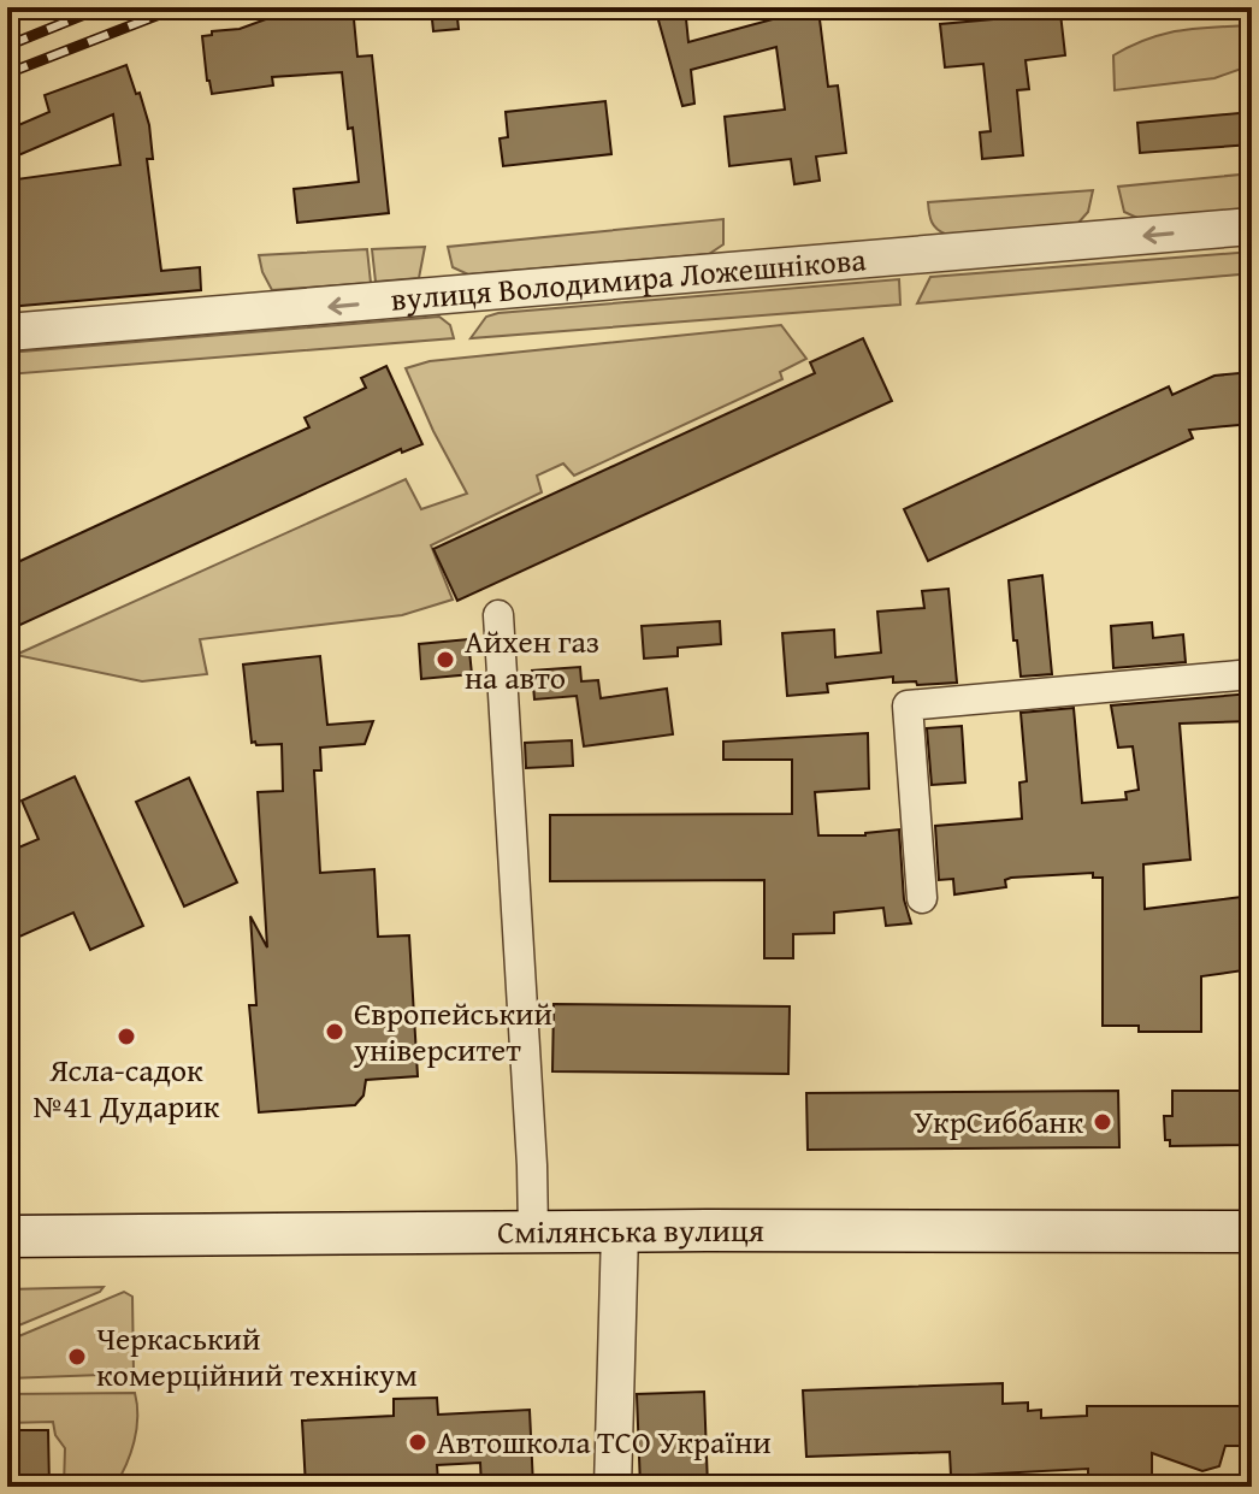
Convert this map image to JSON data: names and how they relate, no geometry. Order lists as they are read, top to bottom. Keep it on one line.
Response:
{"streets":{"main road":["Смілянська вулиця"],"street":["вулиця Володимира Ложешнікова"]},"one_way":["вулиця Володимира Ложешнікова"],"places":["Айхен газ на авто","Європейський університет","Ясла-садок №41 Дударик","УкрСиббанк","Черкаський комерційний технікум","Автошкола ТСО України"]}
